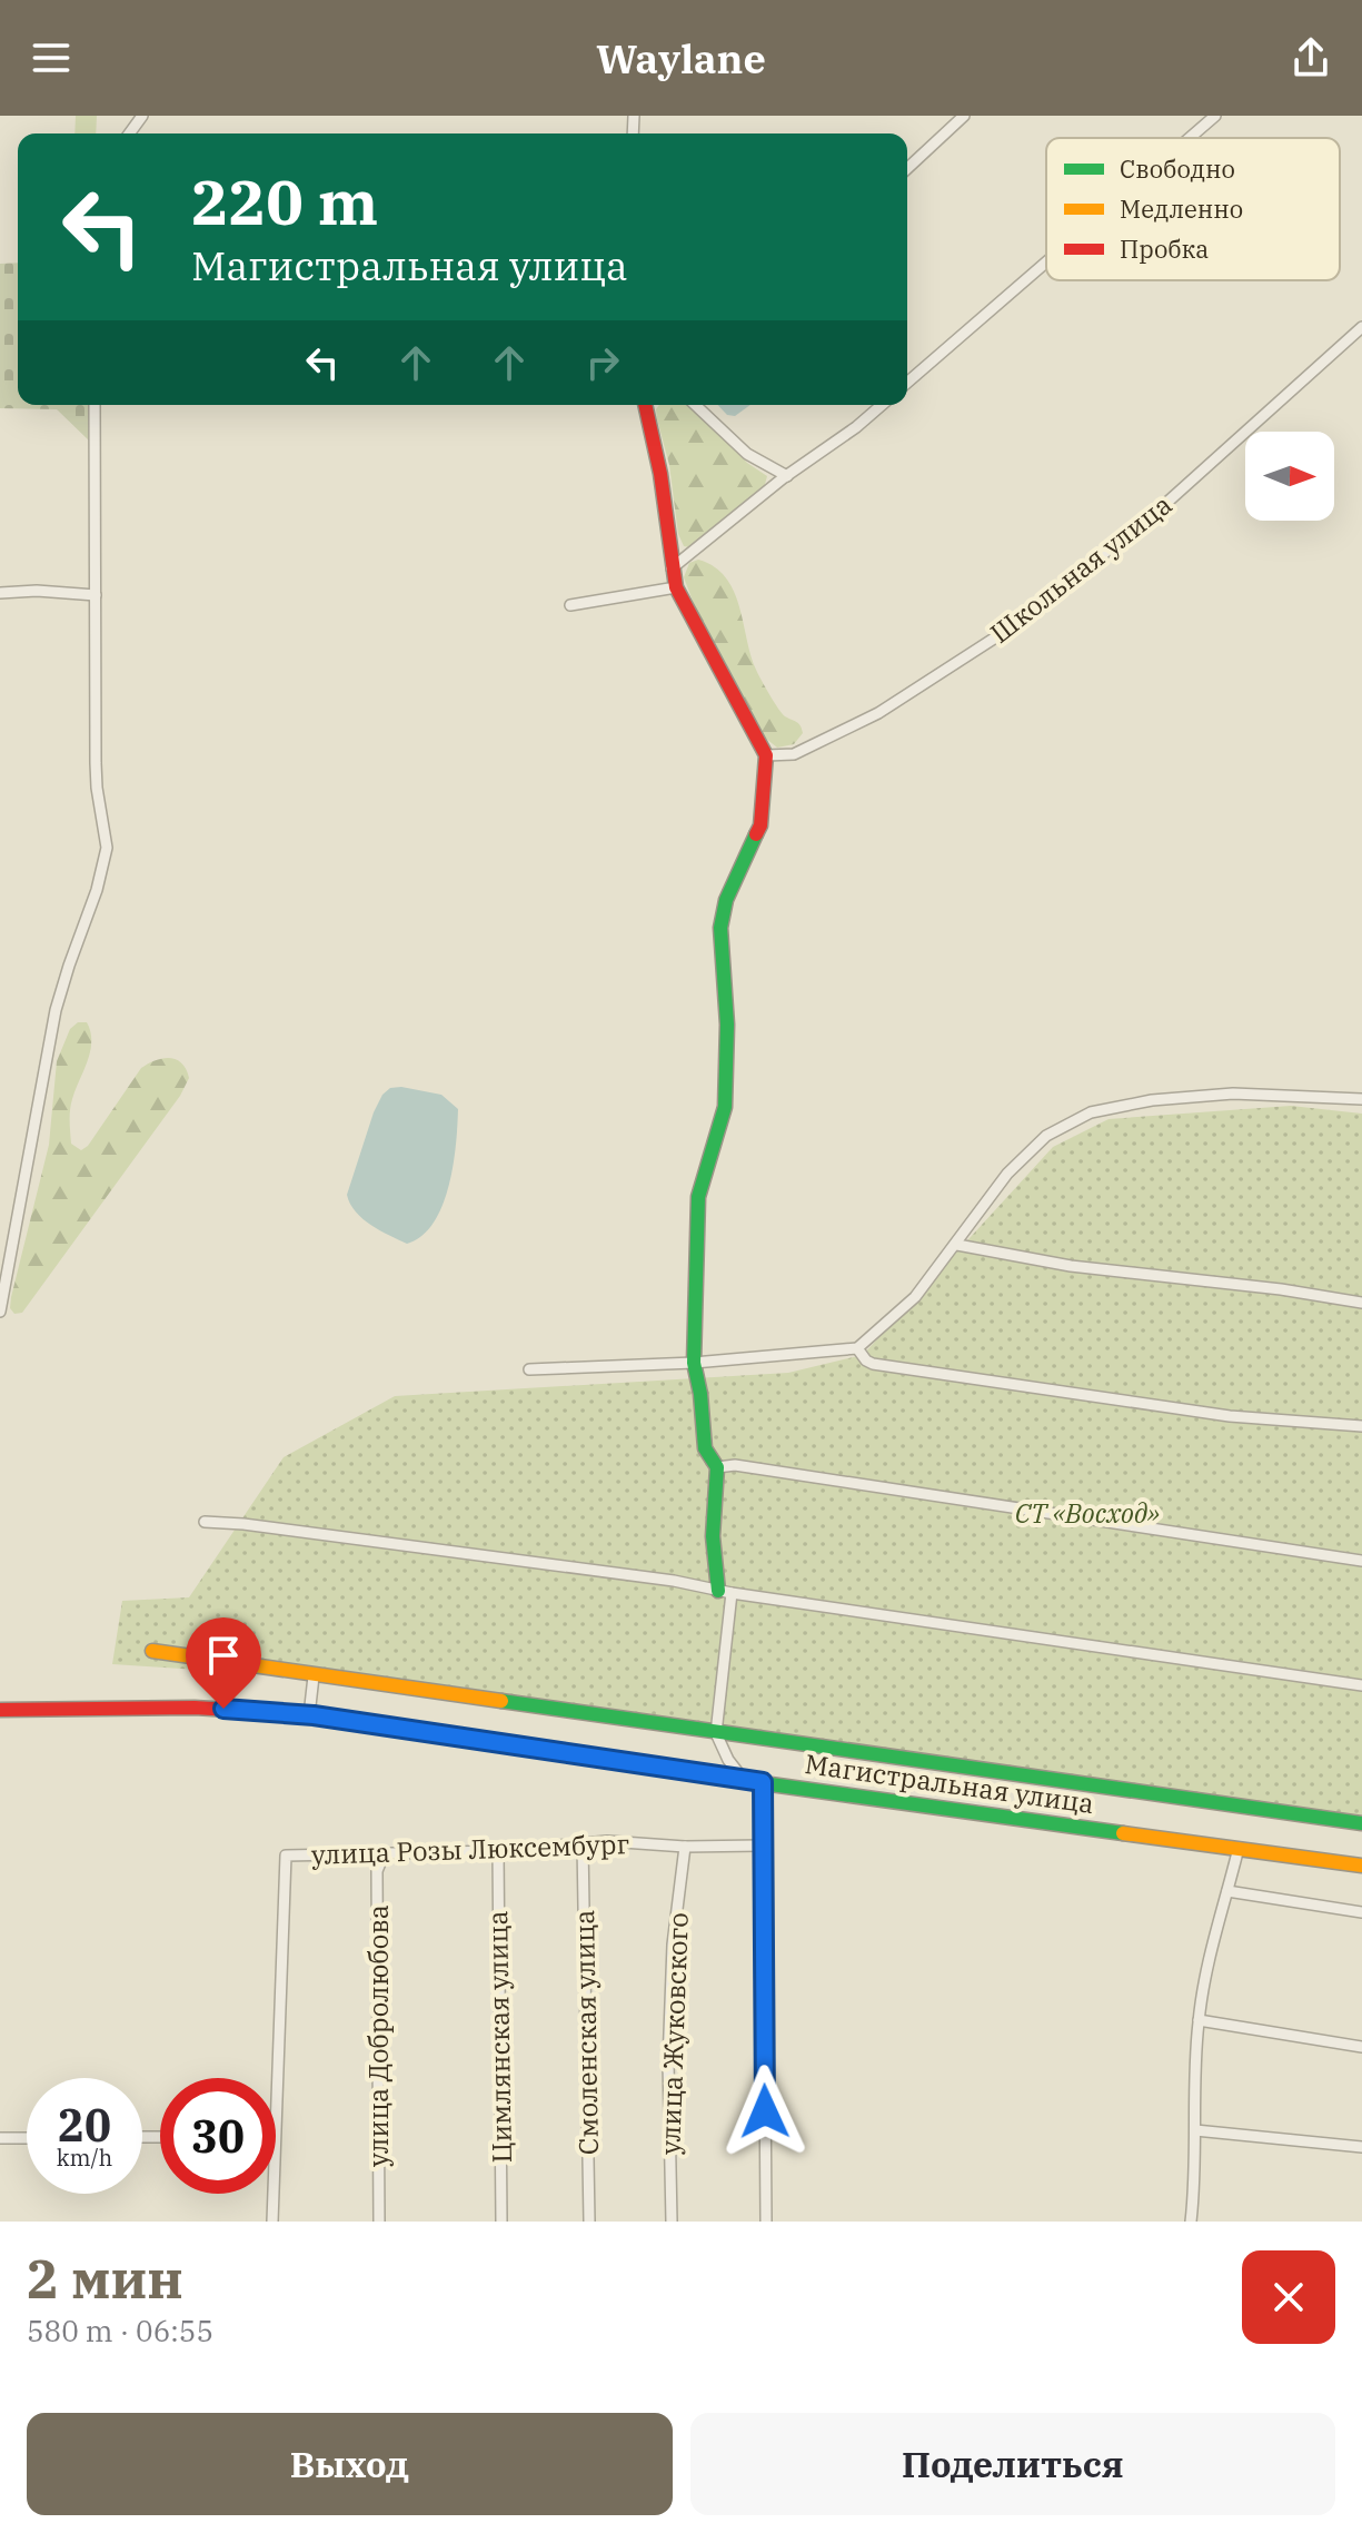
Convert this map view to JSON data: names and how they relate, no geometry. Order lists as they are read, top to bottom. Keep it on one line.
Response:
{"streets":{"street":["Школьная улица","Магистральная улица","улица Розы Люксембург","Смоленская улица","улица Жуковского","улица Добролюбова","Цимлянская улица"]},"crossings":[["улица Розы Люксембург","Смоленская улица"],["улица Розы Люксембург","улица Жуковского"],["улица Розы Люксембург","улица Добролюбова"],["улица Розы Люксембург","Цимлянская улица"]],"parks":["СТ «Восход»"],"legend":["Свободно","Медленно","Пробка"],"north":"right","page":{"header":"Waylane","turn":["220 m","Магистральная улица"],"speed":"20 km/h","limit":"30","heading":["2 мин","580 m · 06:55"],"buttons":["Выход","Поделиться"]}}
